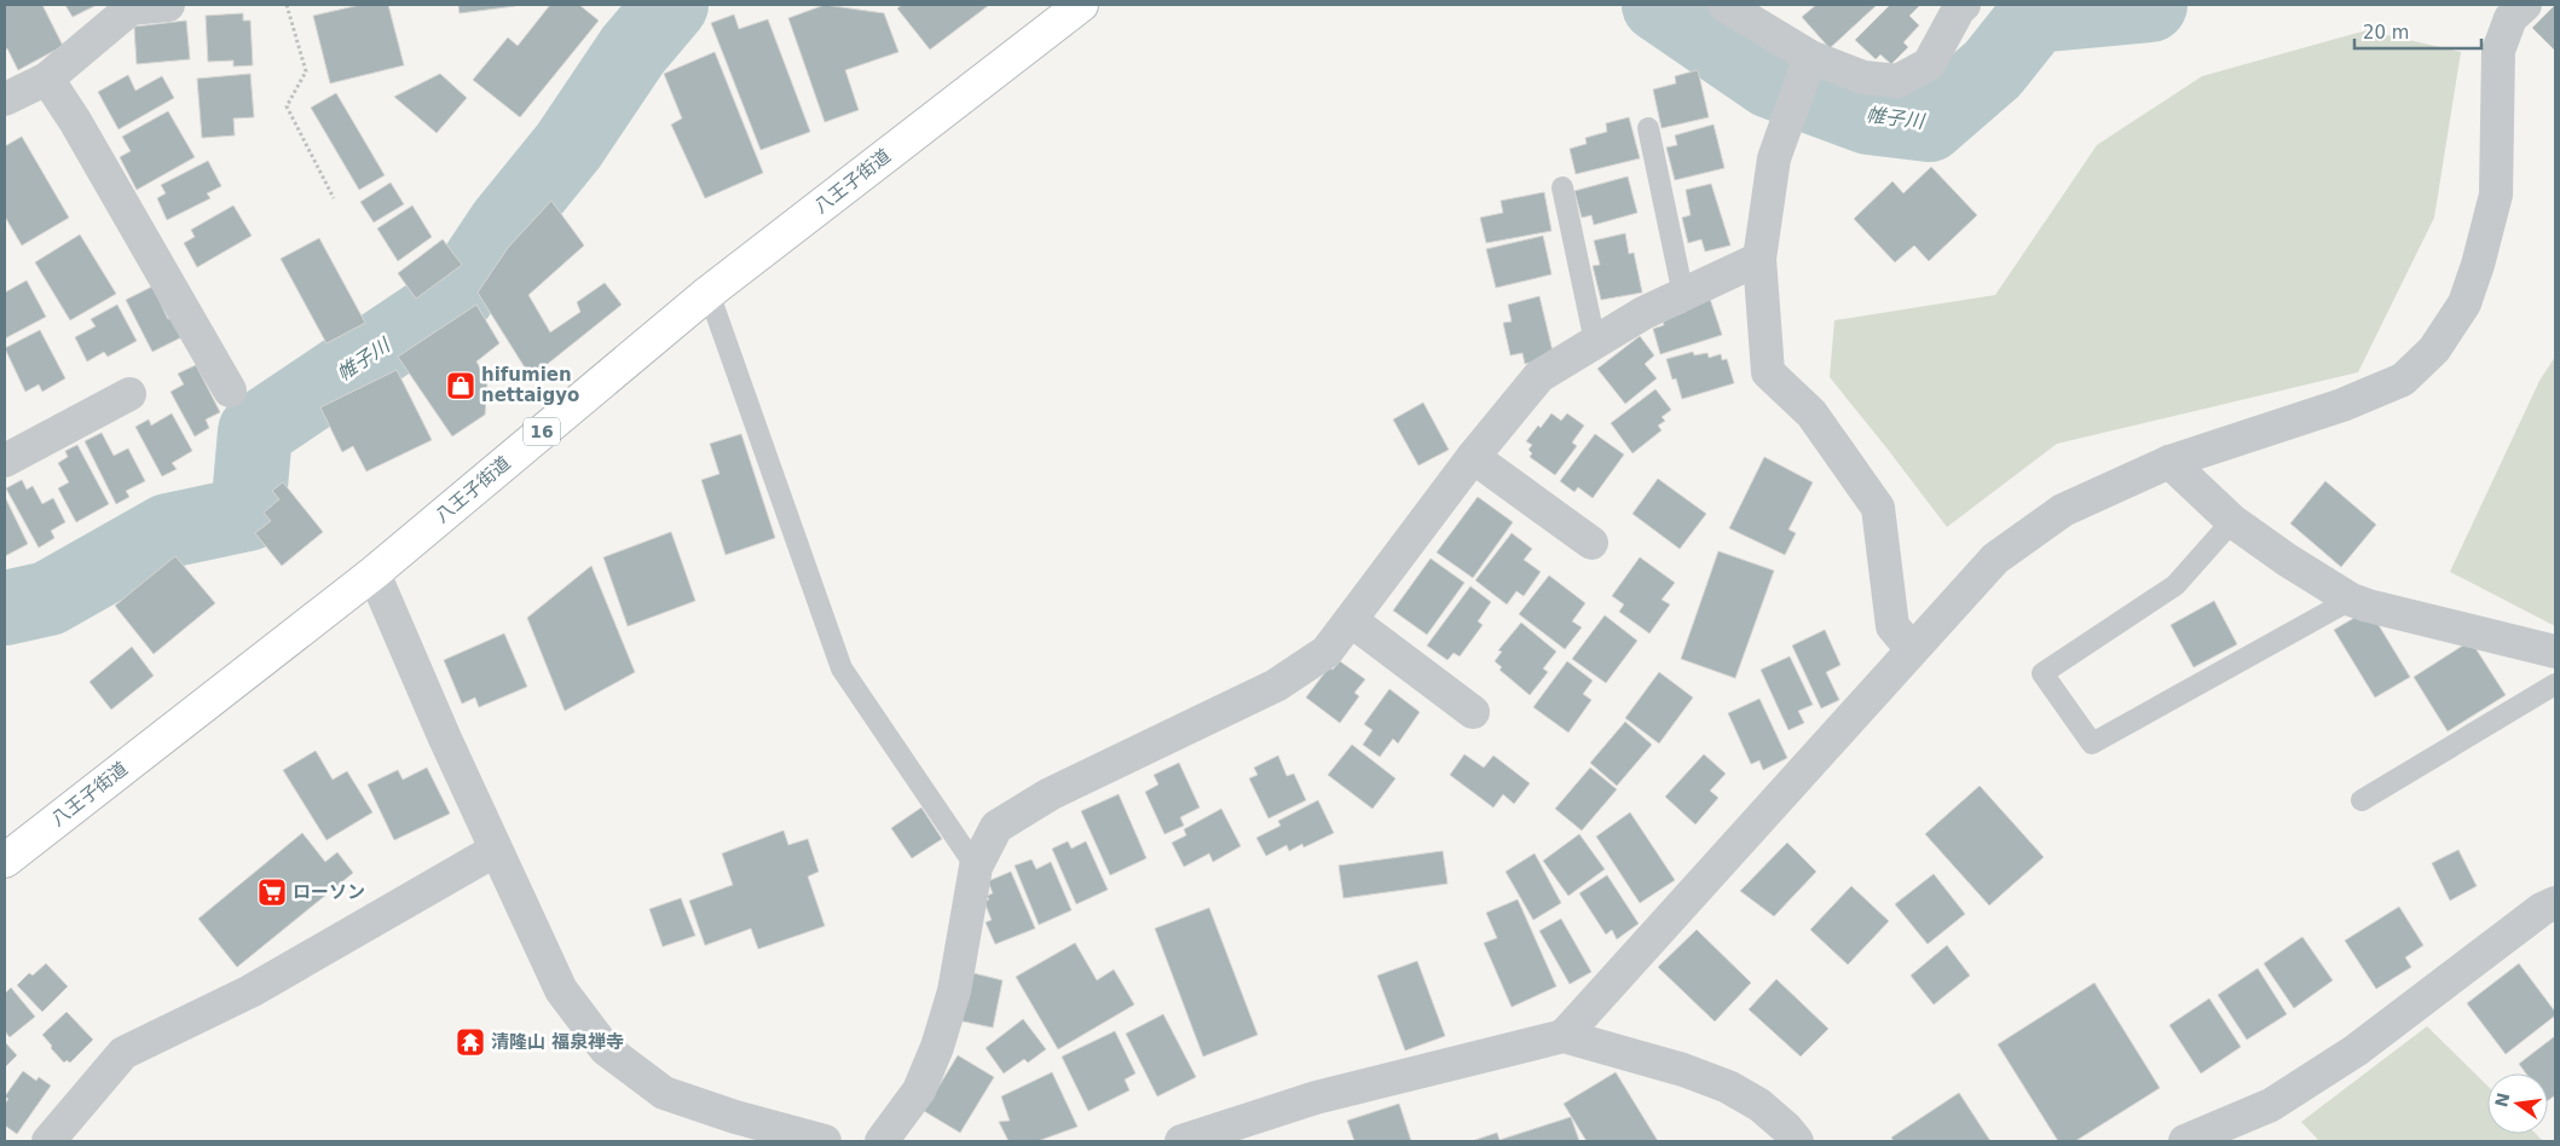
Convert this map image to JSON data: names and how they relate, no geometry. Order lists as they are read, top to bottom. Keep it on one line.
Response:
{"streets":{"highway":["八王子街道","16"]},"water":["帷子川"],"places":{"shop":["hifumien nettaigyo"],"supermarket":["ローソン"],"temple":["清隆山 福泉禅寺"]},"scale_bar":"20 m","north":"left"}
